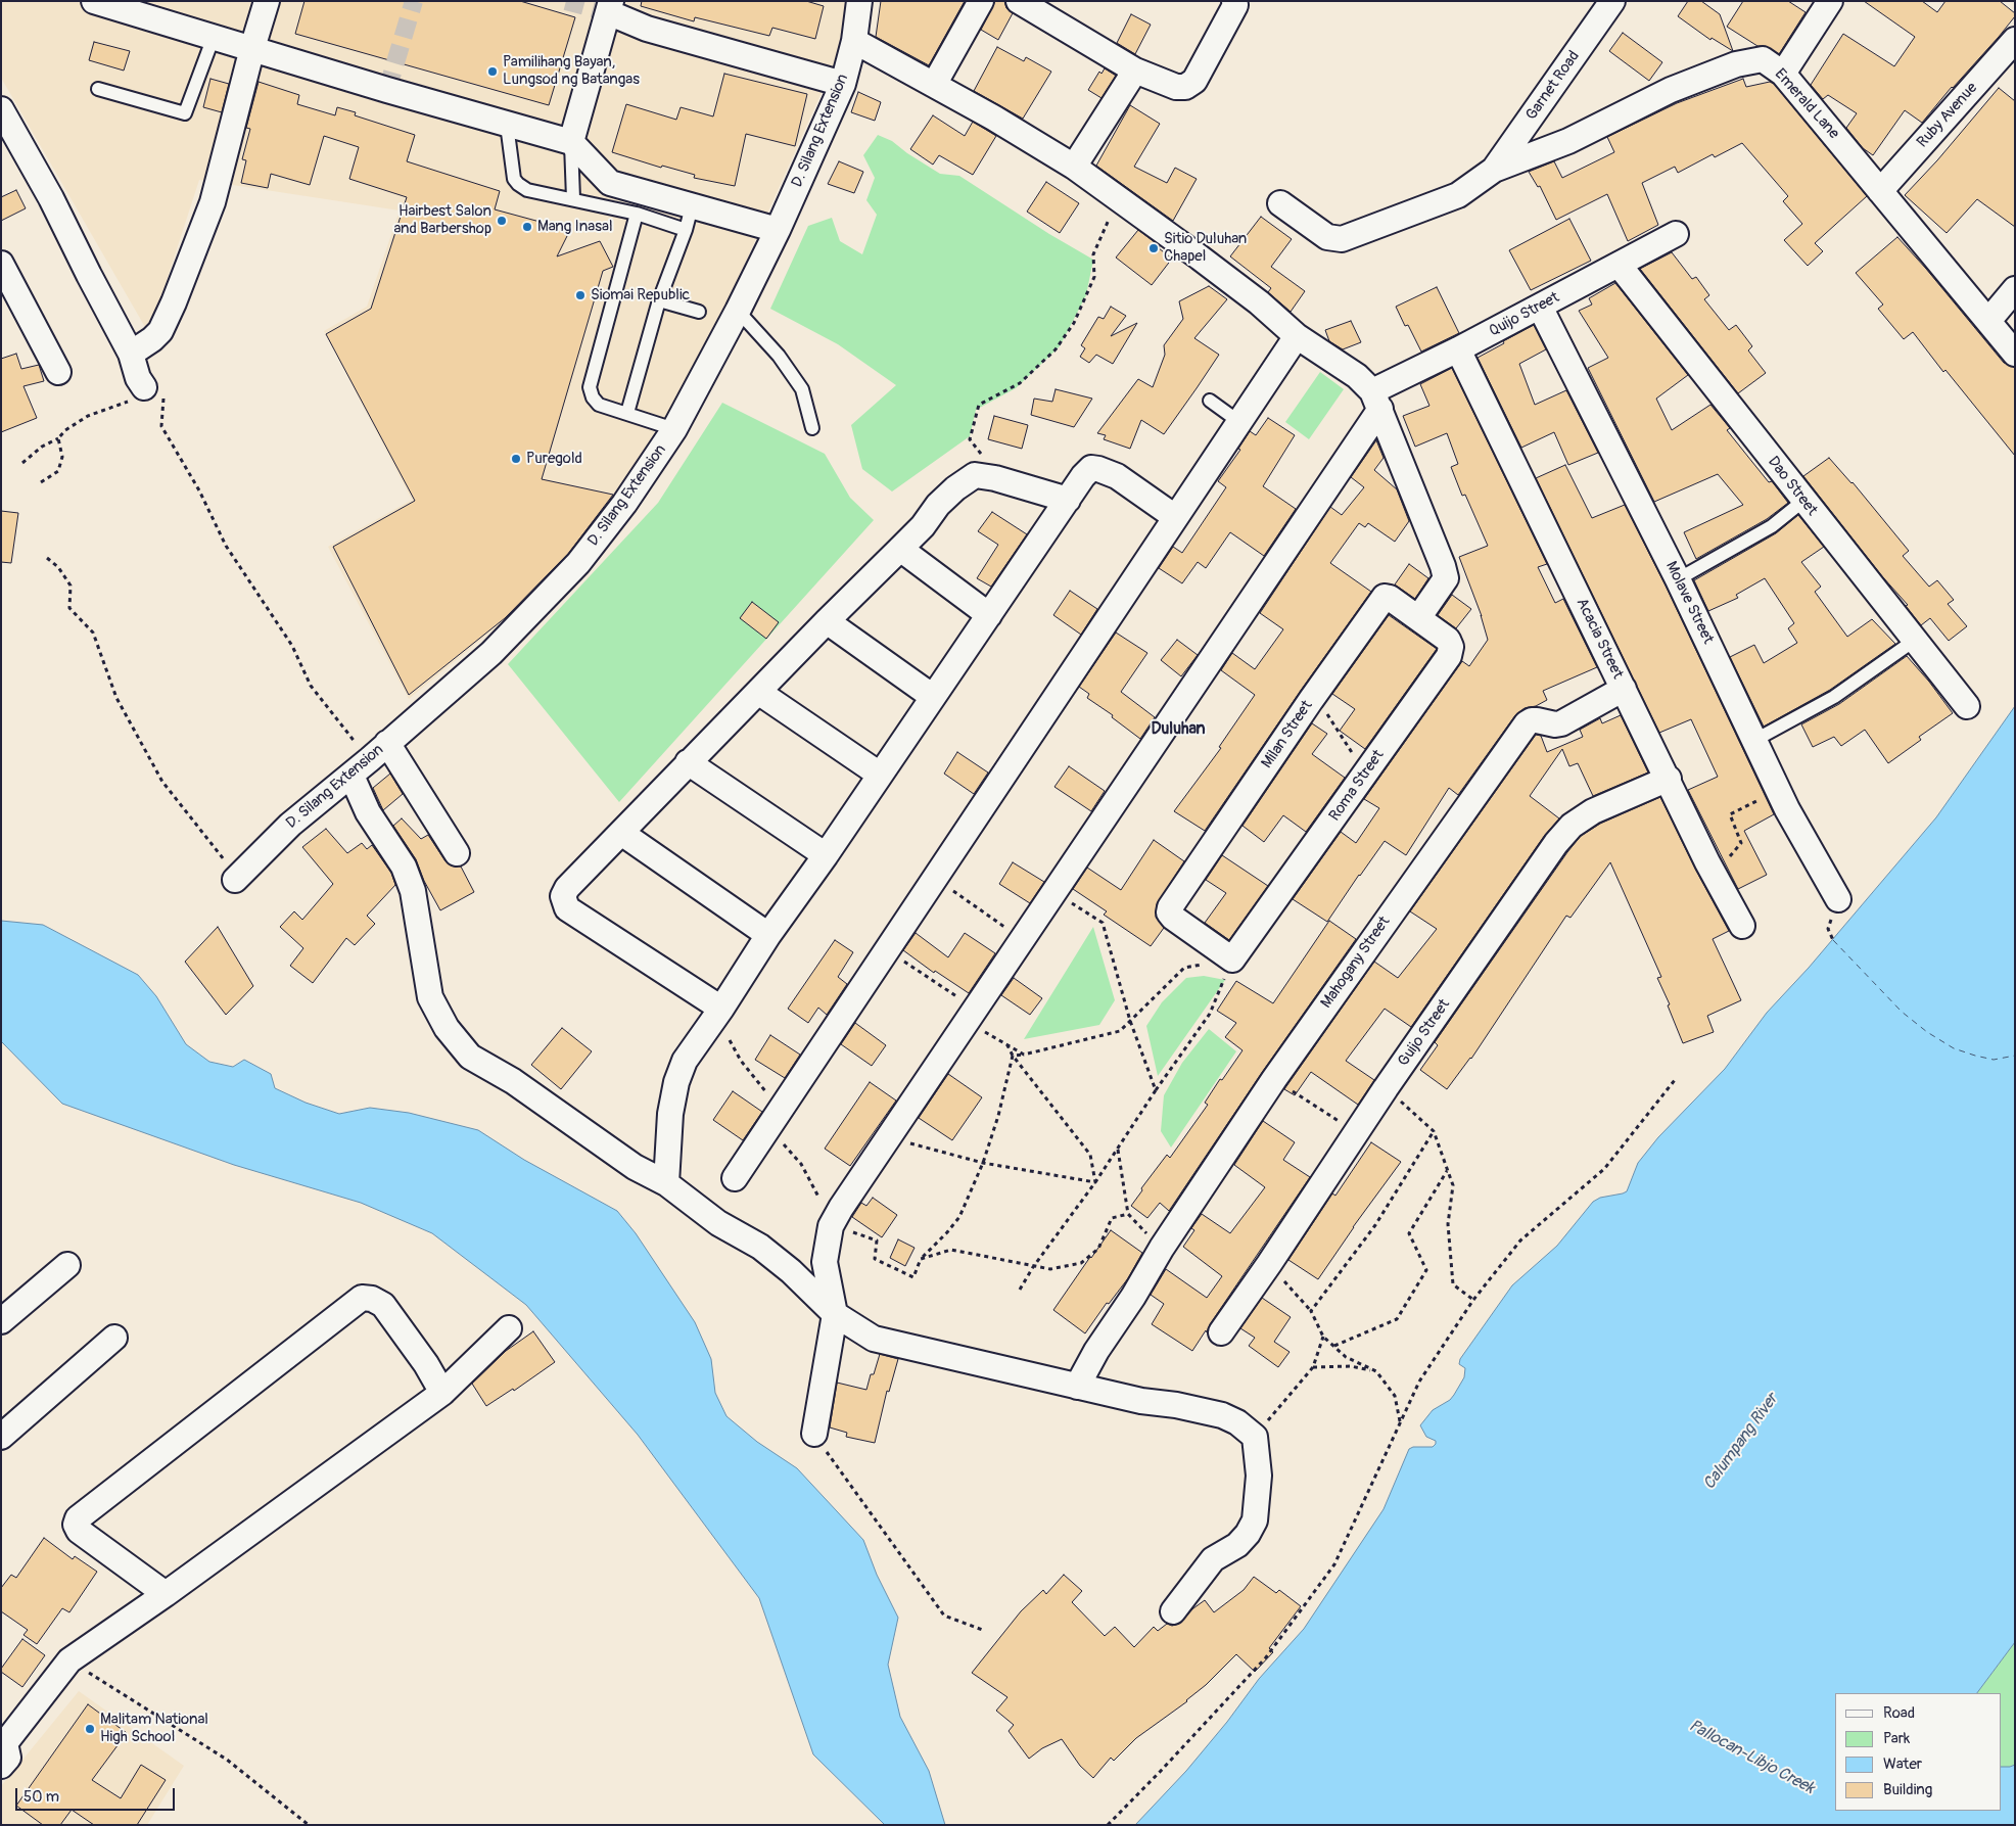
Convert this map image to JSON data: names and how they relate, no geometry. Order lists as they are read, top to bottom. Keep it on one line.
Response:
{"streets":{"street":["Garnet Road","Emerald Lane","Ruby Avenue","D. Silang Extension","Quijo Street","Dao Street","Molave Street","Acacia Street","Milan Street","Roma Street","Mahogany Street","Guijo Street"]},"crossings":[["Garnet Road","Emerald Lane"],["Emerald Lane","Ruby Avenue"],["Quijo Street","Dao Street"],["Quijo Street","Molave Street"],["Quijo Street","Acacia Street"],["Acacia Street","Mahogany Street"],["Acacia Street","Guijo Street"],["Milan Street","Roma Street"]],"districts":["Duluhan"],"water":["Calumpang River","Pallocan-Libjo Creek"],"places":["Pamilihang Bayan, Lungsod ng Batangas","Hairbest Salon and Barbershop","Mang Inasal","Sitio Duluhan Chapel","Siomai Republic","Puregold","Malitam National High School"],"legend":["Road","Park","Water","Building"],"scale_bar":"50 m"}
